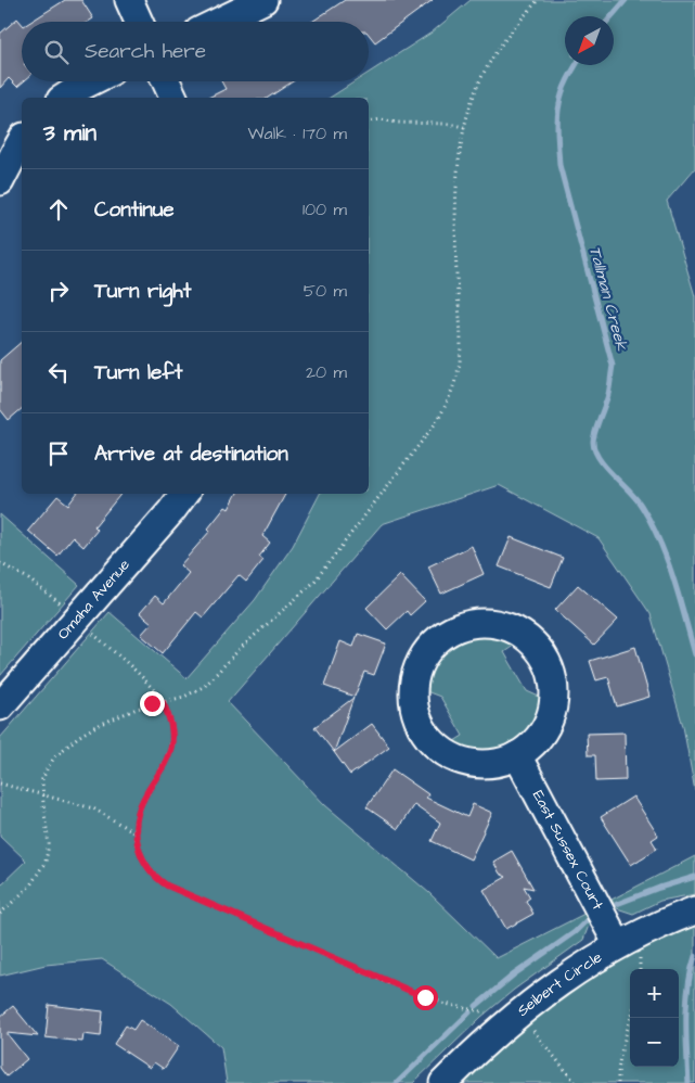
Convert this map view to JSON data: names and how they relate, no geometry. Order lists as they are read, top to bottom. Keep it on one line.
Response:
{"streets":{"street":["Omaha Avenue","East Sussex Court","Seibert Circle"]},"crossings":[["East Sussex Court","Seibert Circle"]],"water":["Tallman Creek"],"north":"bottom left","page":{"search":"Search here","heading":["3 min","Walk · 170 m"],"list":[["Continue","100 m"],["Turn right","50 m"],["Turn left","20 m"],"Arrive at destination"],"map_buttons":["+","−"]}}
